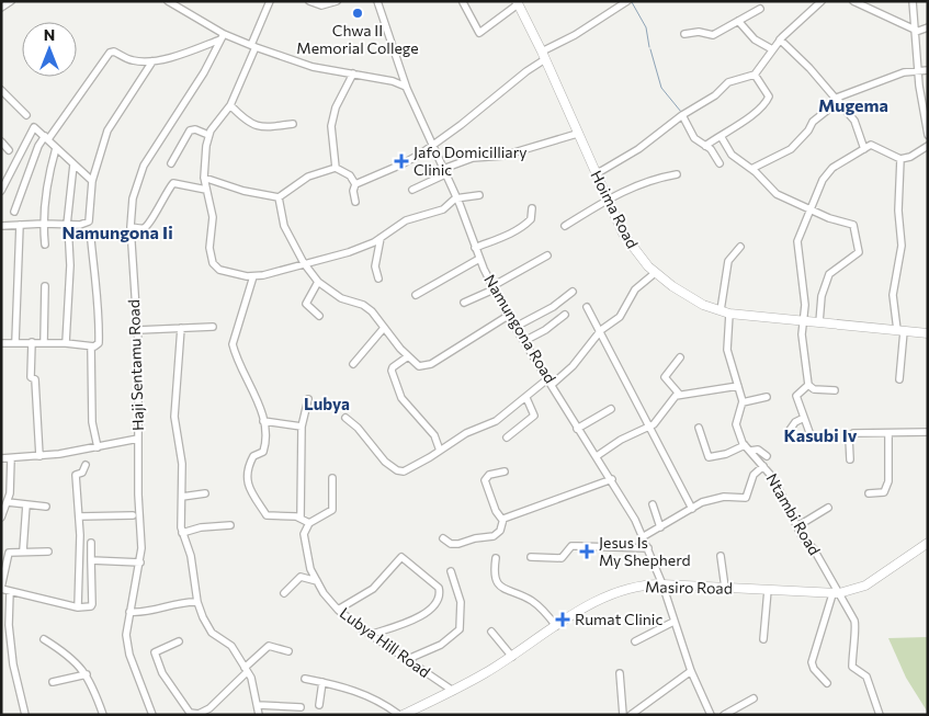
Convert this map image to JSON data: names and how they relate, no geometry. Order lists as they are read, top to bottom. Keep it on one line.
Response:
{"streets":{"main road":["Hoima Road","Masiro Road"],"street":["Namungona Road","Haji Sentamu Road","Ntambi Road","Lubya Hill Road"]},"crossings":[["Hoima Road","Ntambi Road"],["Namungona Road","Masiro Road"],["Ntambi Road","Masiro Road"],["Masiro Road","Lubya Hill Road"]],"districts":["Mugema","Namungona Ii","Lubya","Kasubi Iv"],"places":{"other":["Chwa II Memorial College"],"health":["Jafo Domicilliary Clinic","Jesus Is My Shepherd","Rumat Clinic"]},"north":"top"}
